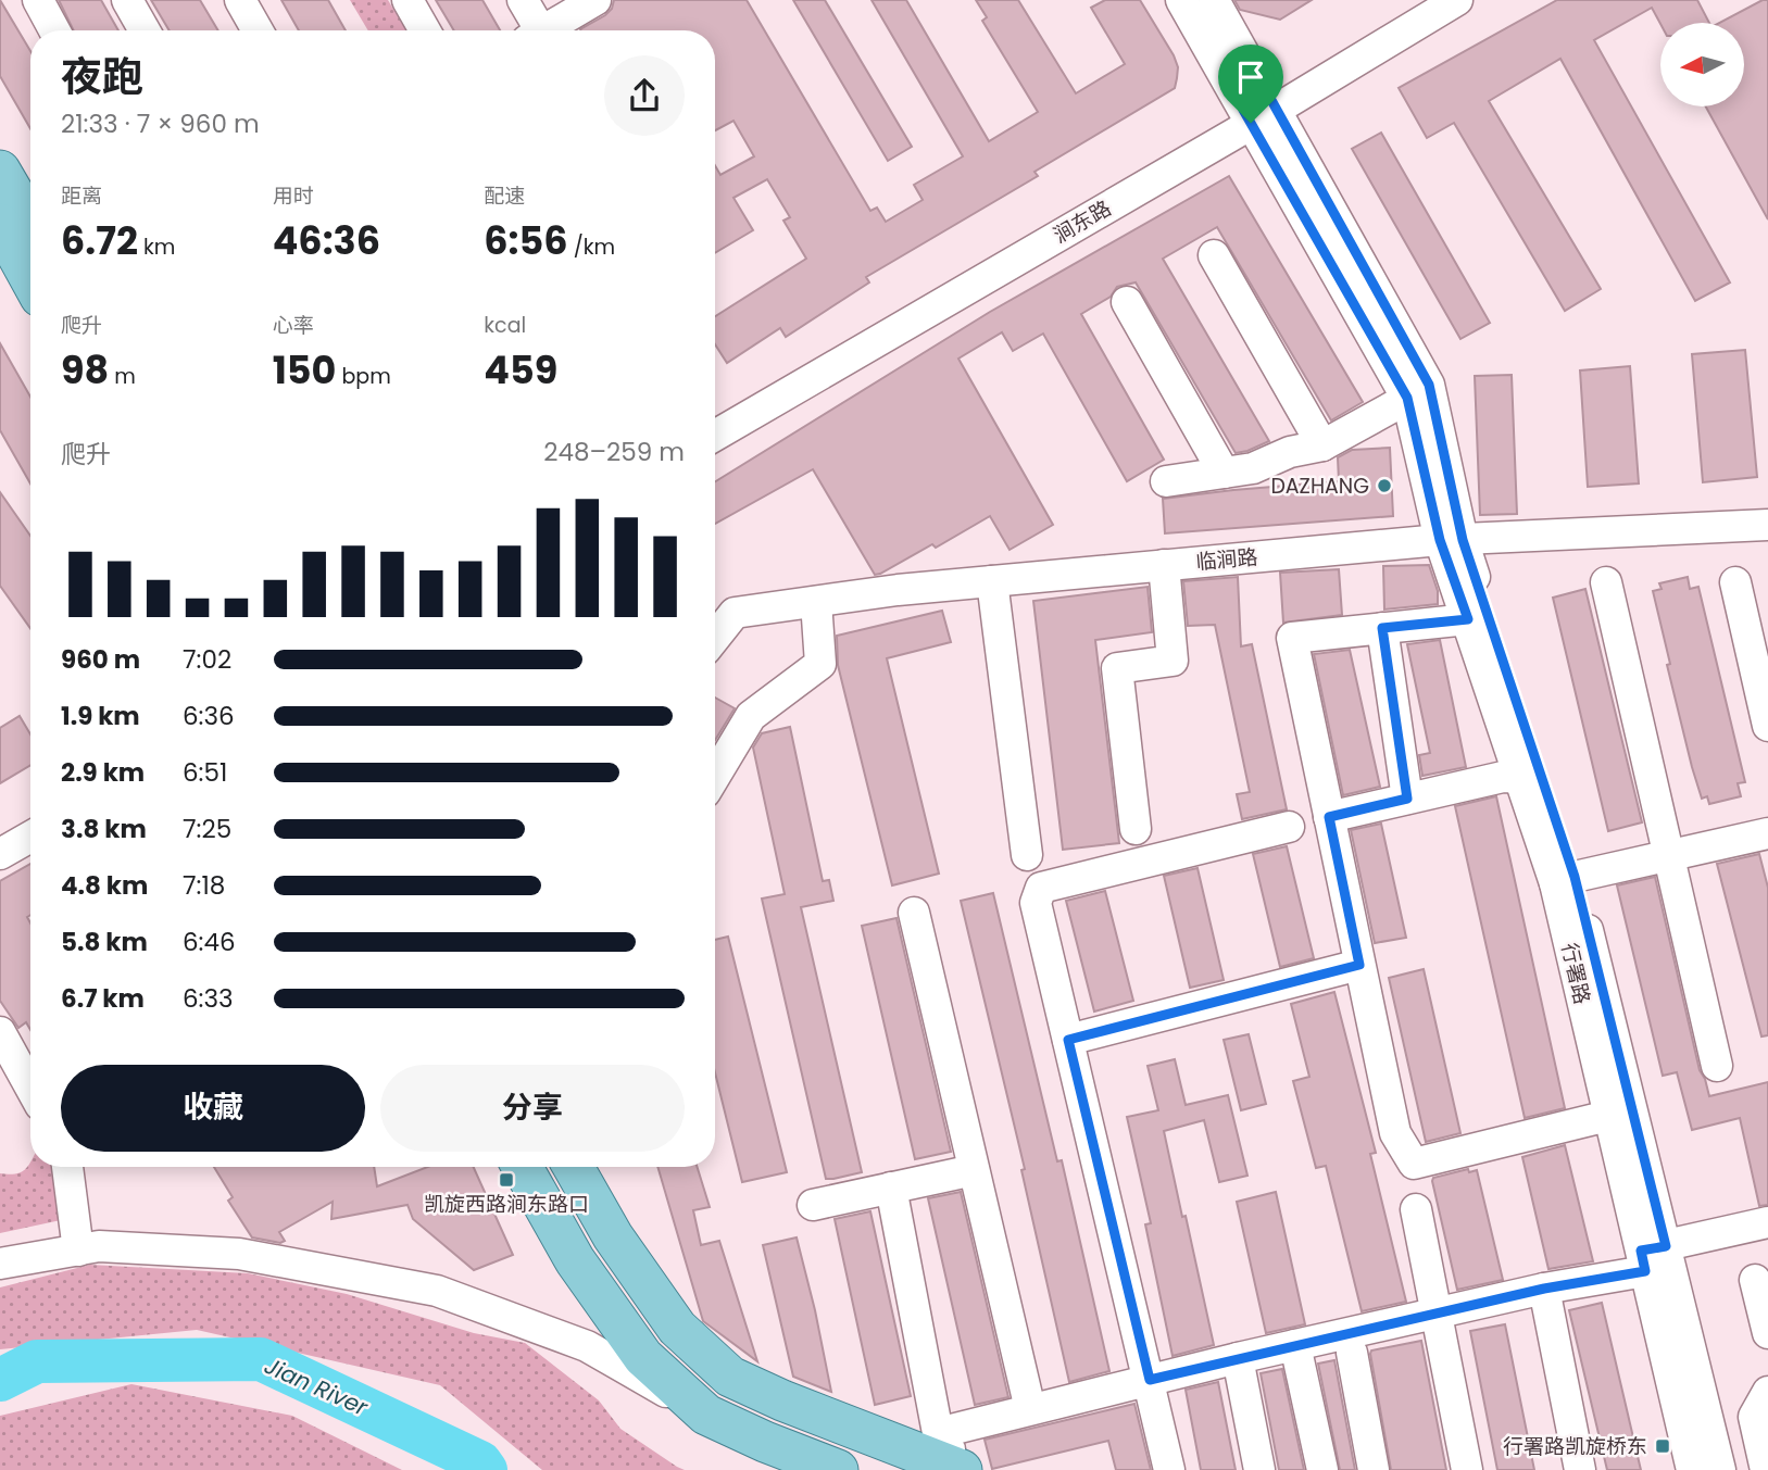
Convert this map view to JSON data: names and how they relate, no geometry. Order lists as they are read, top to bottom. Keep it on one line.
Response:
{"streets":{"street":["涧东路","临涧路","行署路"]},"crossings":[["涧东路","行署路"],["临涧路","行署路"]],"water":["Jian River"],"places":{"other":["DAZHANG"],"transit":["凯旋西路涧东路口","行署路凯旋桥东"]},"north":"left","page":{"heading":["夜跑","21:33 · 7 × 960 m"],"stats":[["距离","6.72 km"],["用时","46:36"],["配速","6:56 /km"],["爬升","98 m"],["心率","150 bpm"],["kcal","459"]],"chart":["爬升","248–259 m"],"list":[{"name":"960 m","note":"7:02"},{"name":"1.9 km","note":"6:36"},{"name":"2.9 km","note":"6:51"},{"name":"3.8 km","note":"7:25"},{"name":"4.8 km","note":"7:18"},{"name":"5.8 km","note":"6:46"},{"name":"6.7 km","note":"6:33"}],"buttons":["收藏","分享"]}}
